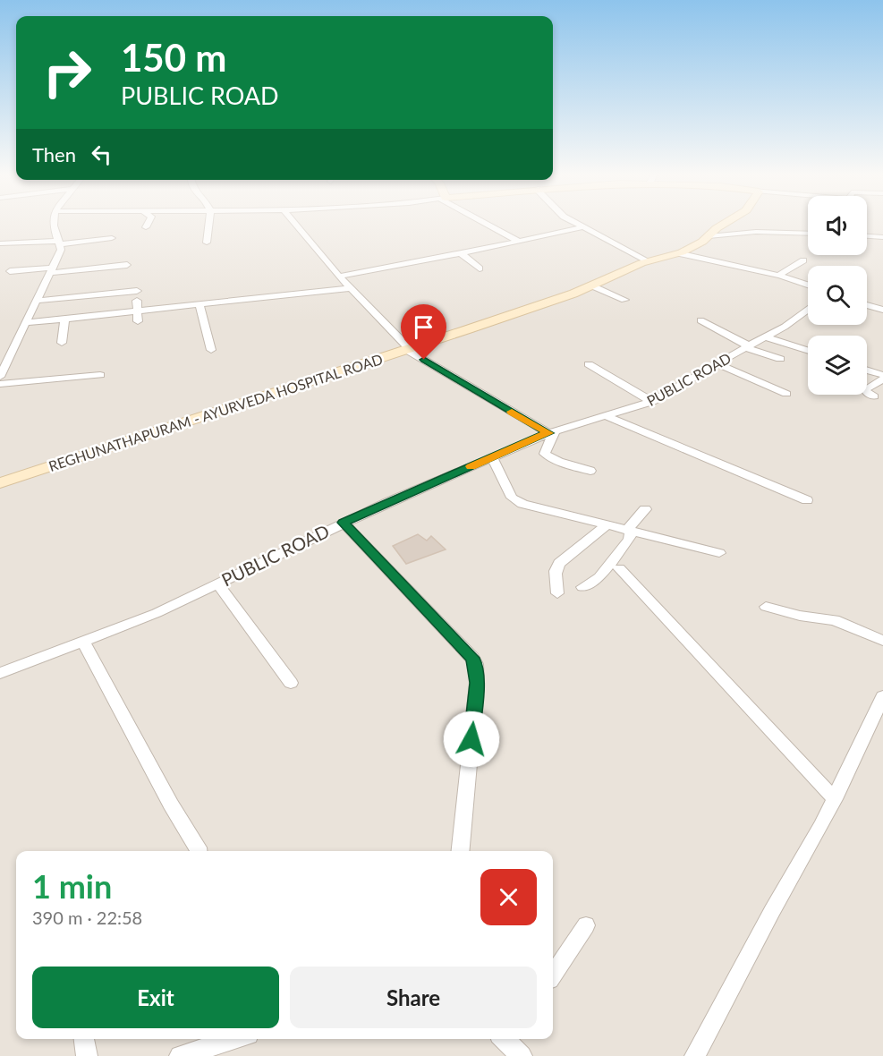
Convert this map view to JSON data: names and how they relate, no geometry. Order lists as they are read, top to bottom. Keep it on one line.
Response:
{"streets":{"main road":["REGHUNATHAPURAM - AYURVEDA HOSPITAL ROAD"],"street":["PUBLIC ROAD"]},"page":{"turn":["150 m","PUBLIC ROAD"],"then":"Then","heading":["1 min","390 m · 22:58"],"buttons":["Exit","Share"]}}
